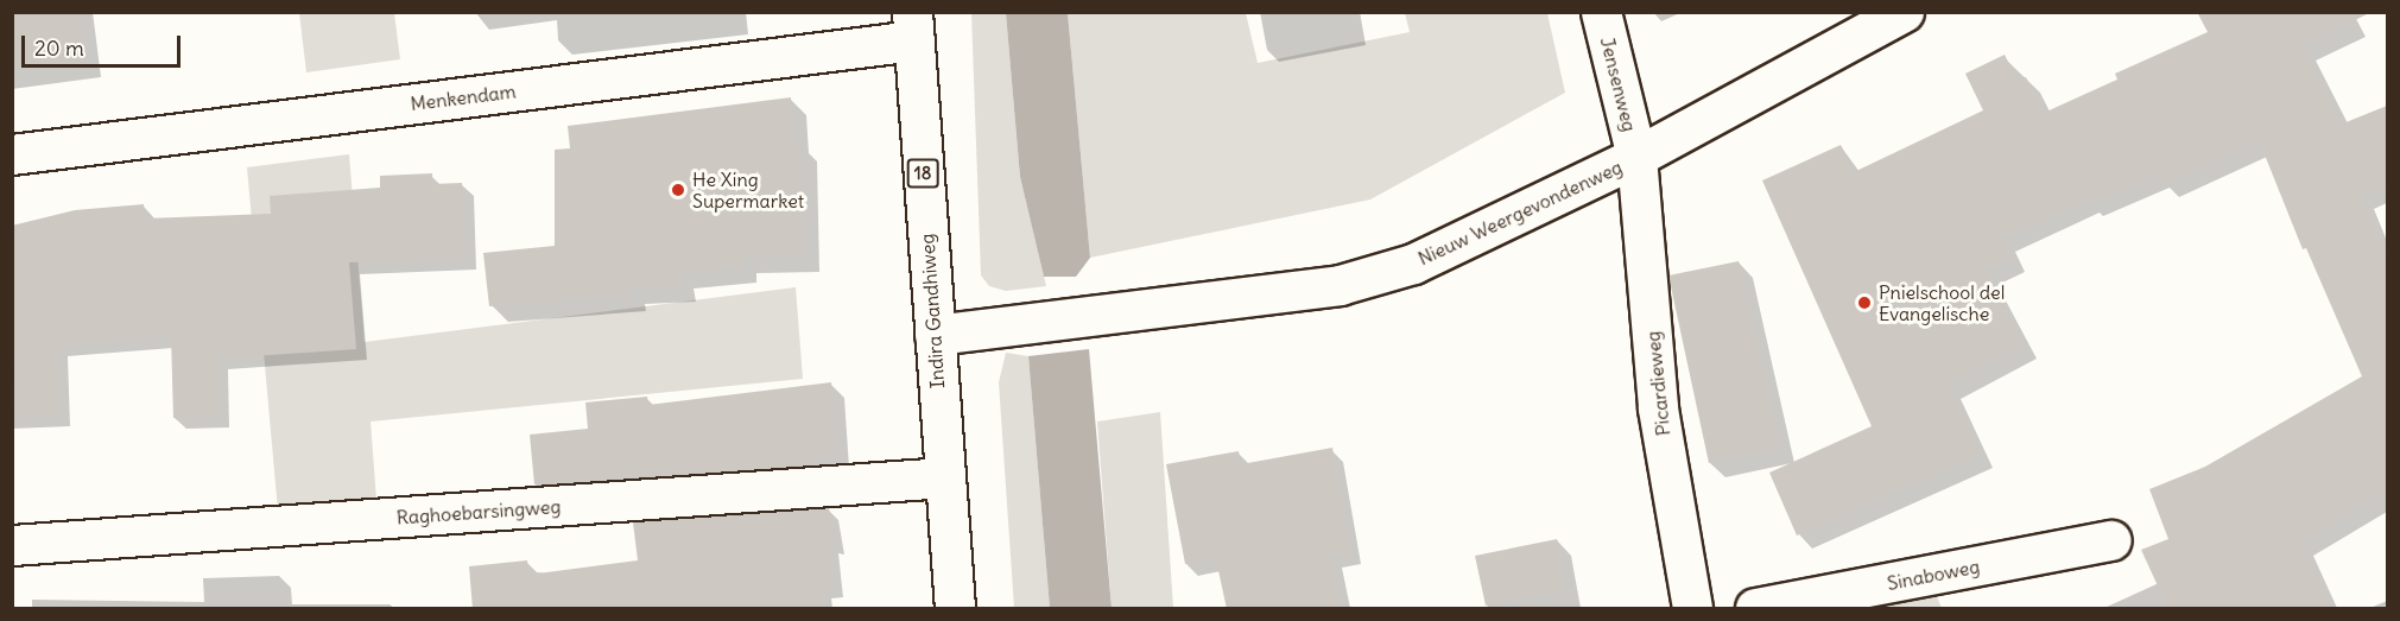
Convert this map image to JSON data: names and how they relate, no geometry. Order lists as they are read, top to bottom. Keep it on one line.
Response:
{"streets":{"street":["Jensenweg","Menkendam","18","Nieuw Weergevondenweg","Indira Gandhiweg","Picardieweg","Raghoebarsingweg","Sinaboweg"]},"crossings":[["Jensenweg","Nieuw Weergevondenweg"],["Jensenweg","Picardieweg"],["Menkendam","Indira Gandhiweg"],["Nieuw Weergevondenweg","Indira Gandhiweg"],["Nieuw Weergevondenweg","Picardieweg"],["Indira Gandhiweg","Raghoebarsingweg"]],"places":["He Xing Supermarket","Pnielschool del Evangelische"],"scale_bar":"20 m"}
